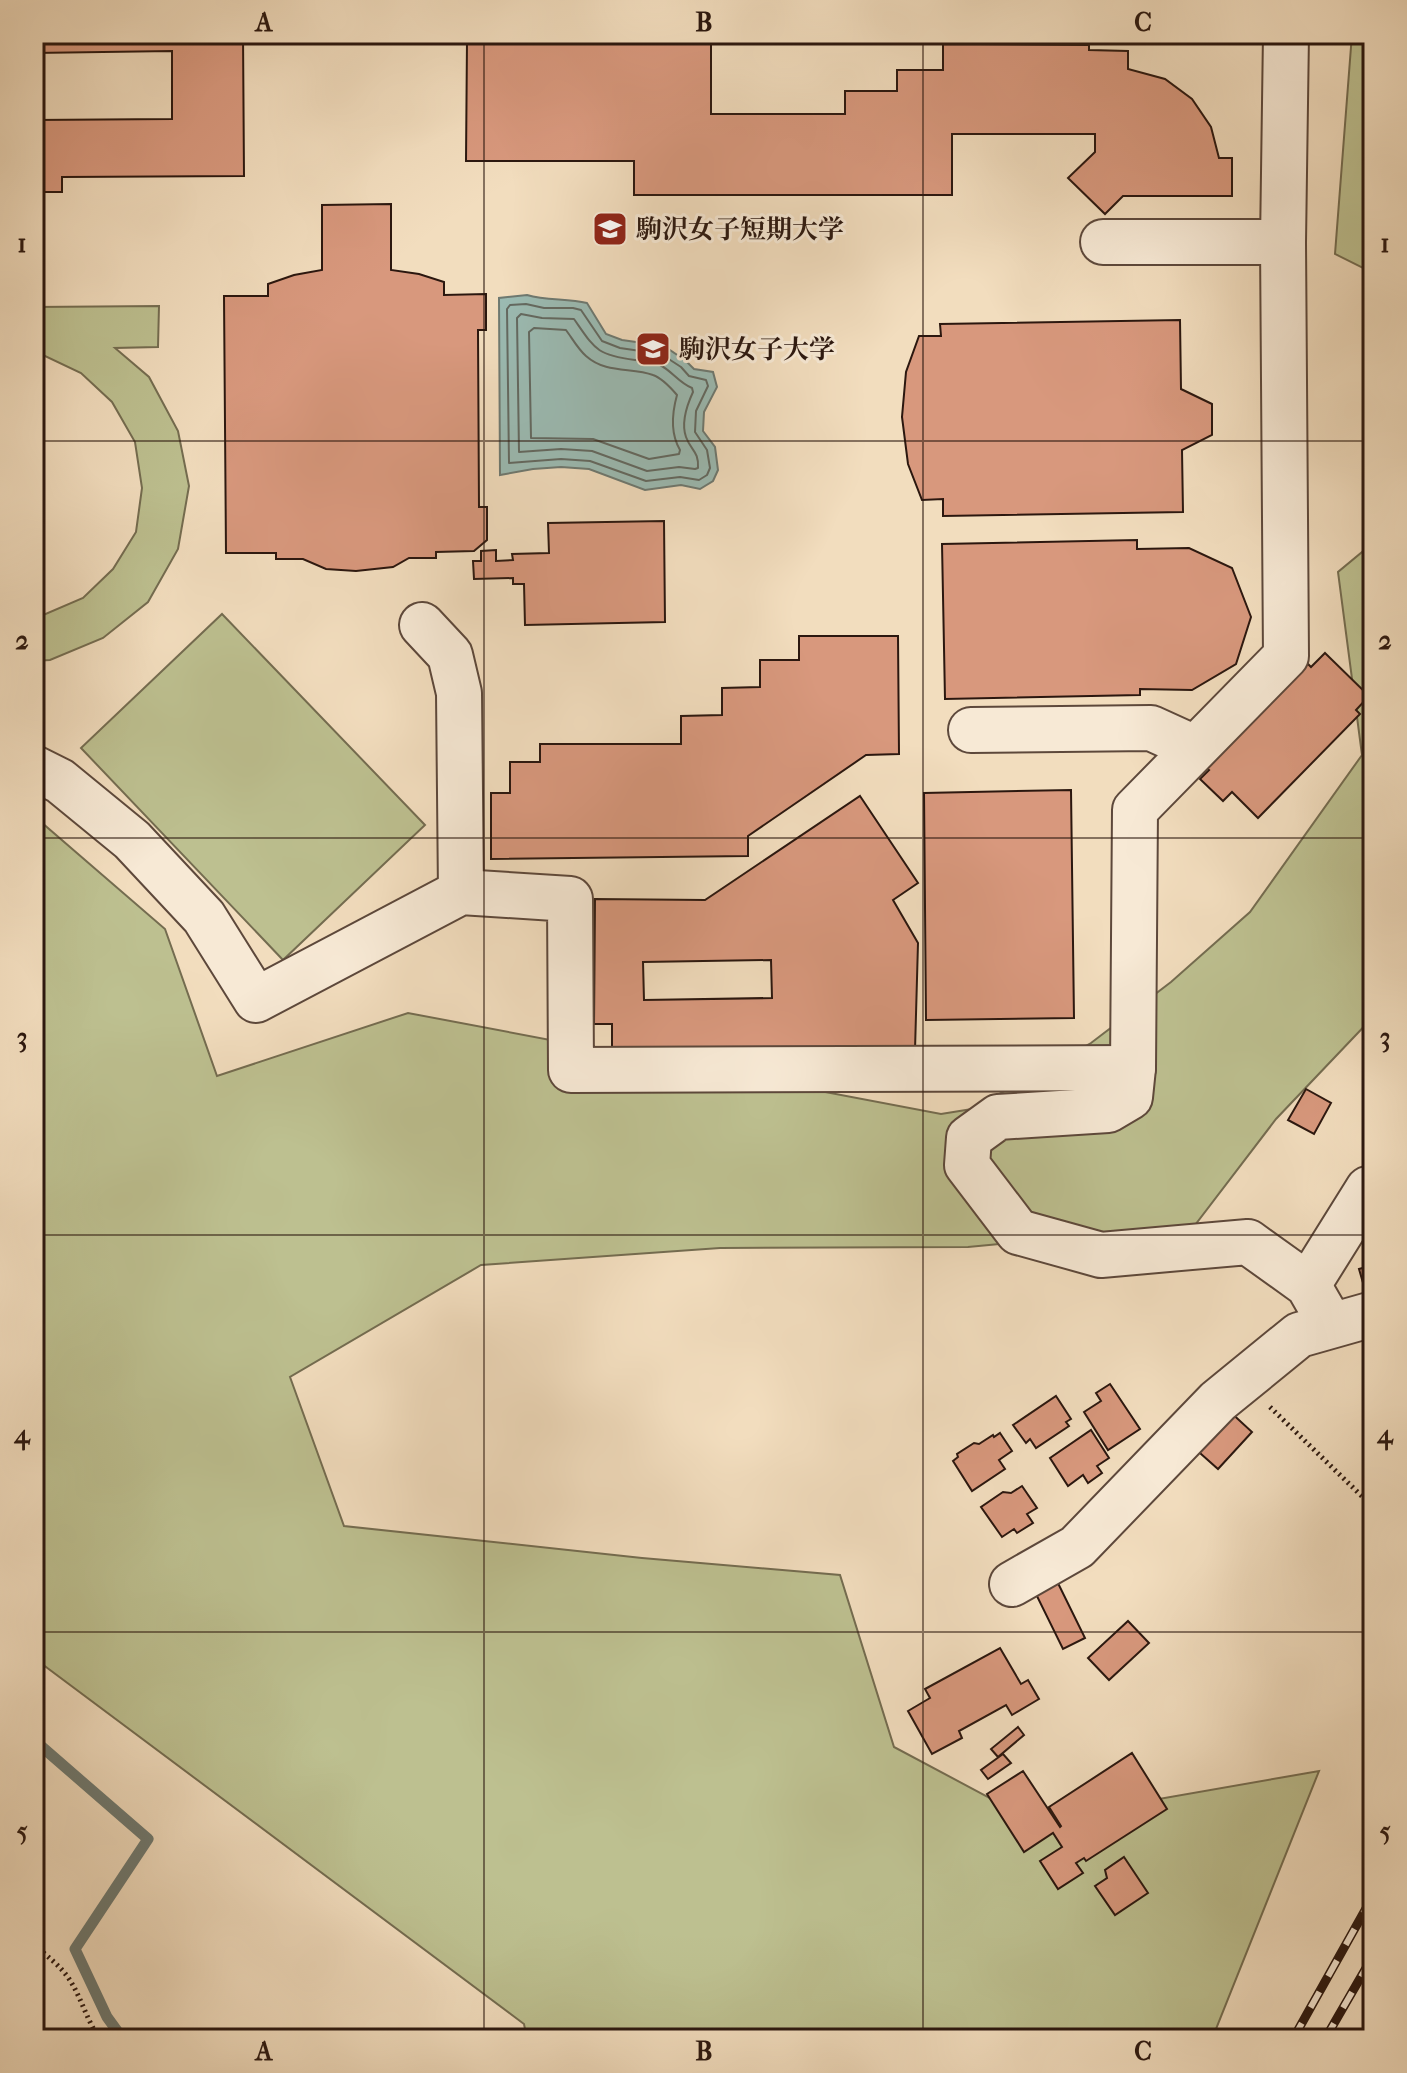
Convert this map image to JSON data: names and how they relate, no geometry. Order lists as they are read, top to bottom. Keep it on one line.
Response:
{"places":{"school or university":["駒沢女子短期大学","駒沢女子大学"]},"grid":{"columns":["A","B","C"],"rows":["1","2","3","4","5"]}}
